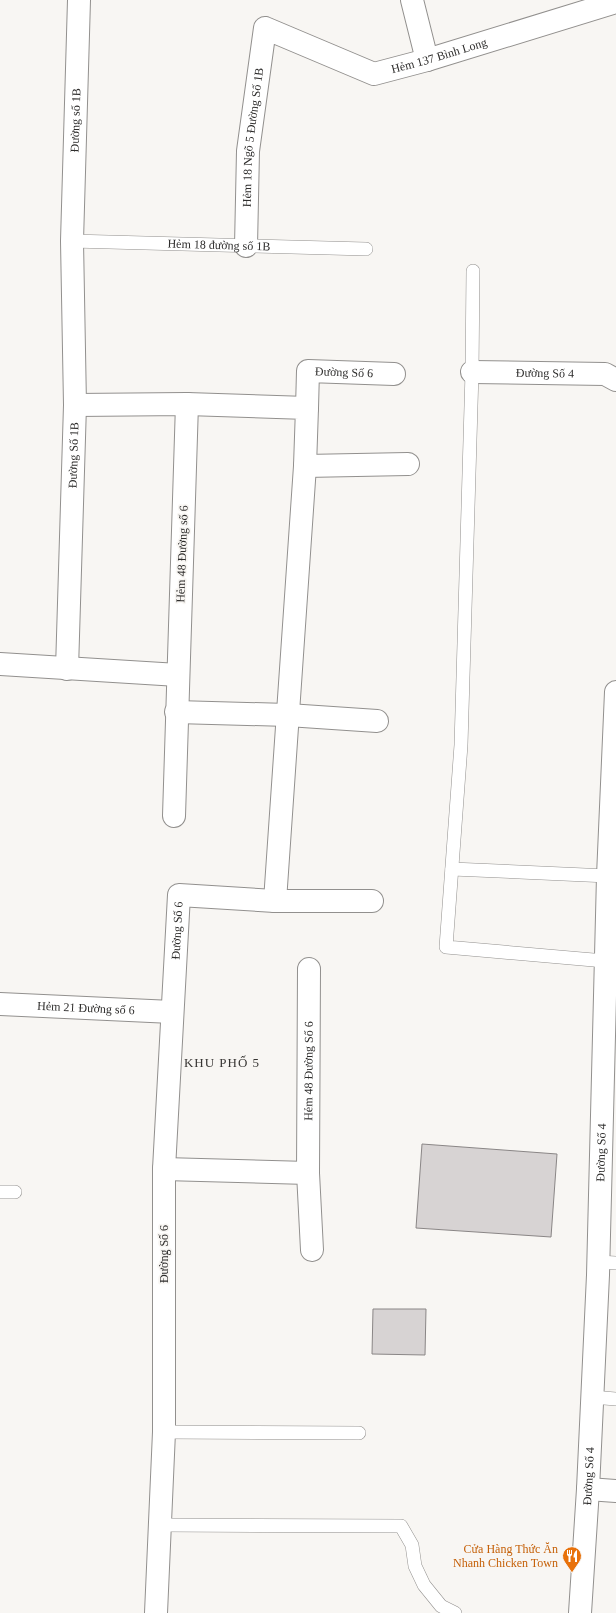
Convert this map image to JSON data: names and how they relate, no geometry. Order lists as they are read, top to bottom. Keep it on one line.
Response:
{"streets":{"street":["Hẻm 137 Bình Long","Đường số 1B","Hẻm 18 Ngõ 5 Đường Số 1B","Đường Số 6","Đường Số 4","Đường Số 1B","Hẻm 48 Đường số 6","Hẻm 21 Đường số 6","Hẻm 48 Đường Số 6"],"lane":["Hẻm 18 đường số 1B"]},"crossings":[["Hẻm 137 Bình Long","Hẻm 18 Ngõ 5 Đường Số 1B"],["Đường số 1B","Hẻm 18 đường số 1B"],["Đường số 1B","Đường Số 1B"],["Hẻm 18 Ngõ 5 Đường Số 1B","Hẻm 18 đường số 1B"],["Hẻm 18 đường số 1B","Đường Số 1B"],["Đường Số 6","Hẻm 21 Đường số 6"]],"districts":["KHU PHỐ 5"],"places":{"restaurant":["Cửa Hàng Thức Ăn Nhanh Chicken Town"]}}
